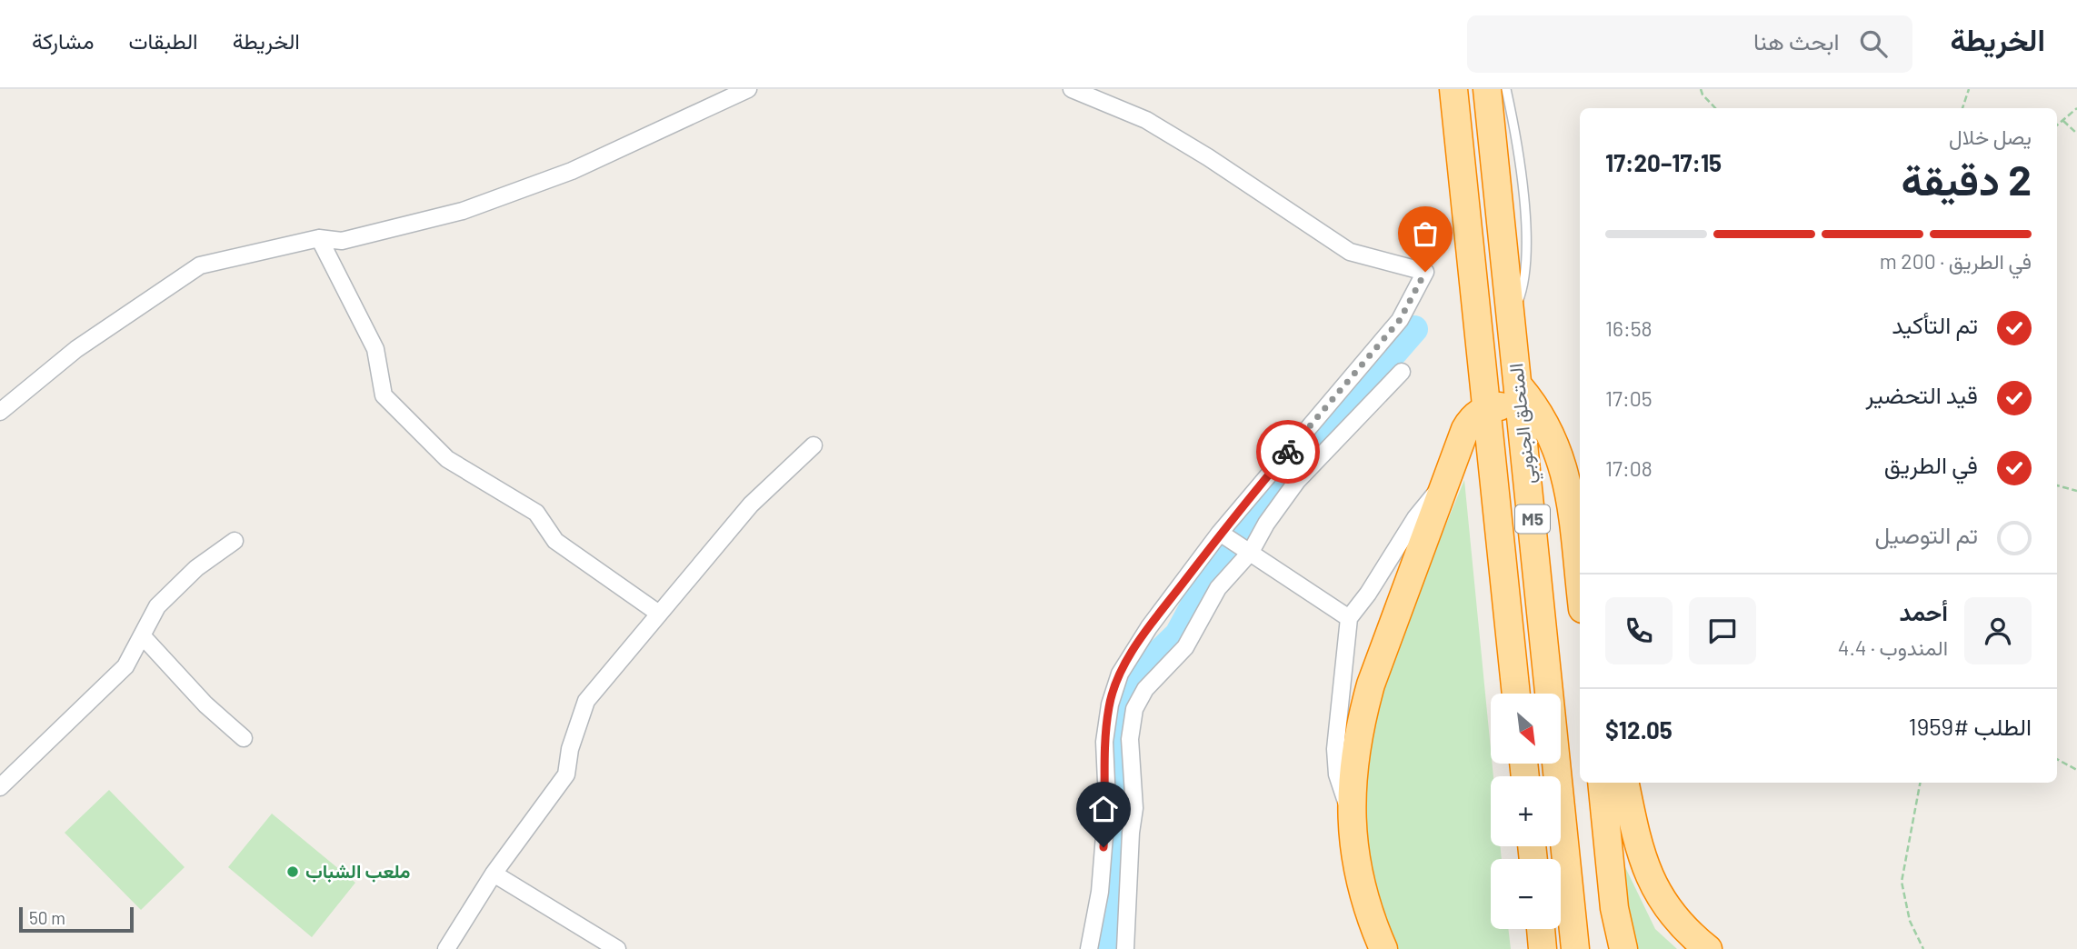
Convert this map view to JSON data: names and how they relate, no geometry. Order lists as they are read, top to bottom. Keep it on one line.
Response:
{"streets":{"highway":["المتحلق الجنوبي","M5"]},"places":["ملعب الشباب"],"scale_bar":"50 m","north":"bottom right","page":{"header":"الخريطة","search":"ابحث هنا","nav":["الخريطة","الطبقات","مشاركة"],"heading":["2 دقيقة","يصل خلال","17:15–17:20"],"panel":["أحمد","المندوب · 4.4","الطلب #1959","$12.05"],"bar":"في الطريق · 200 m","list":[["تم التأكيد","16:58"],["قيد التحضير","17:05"],["في الطريق","17:08"],"تم التوصيل"],"map_buttons":["+","−"],"scale":"50 m"}}
